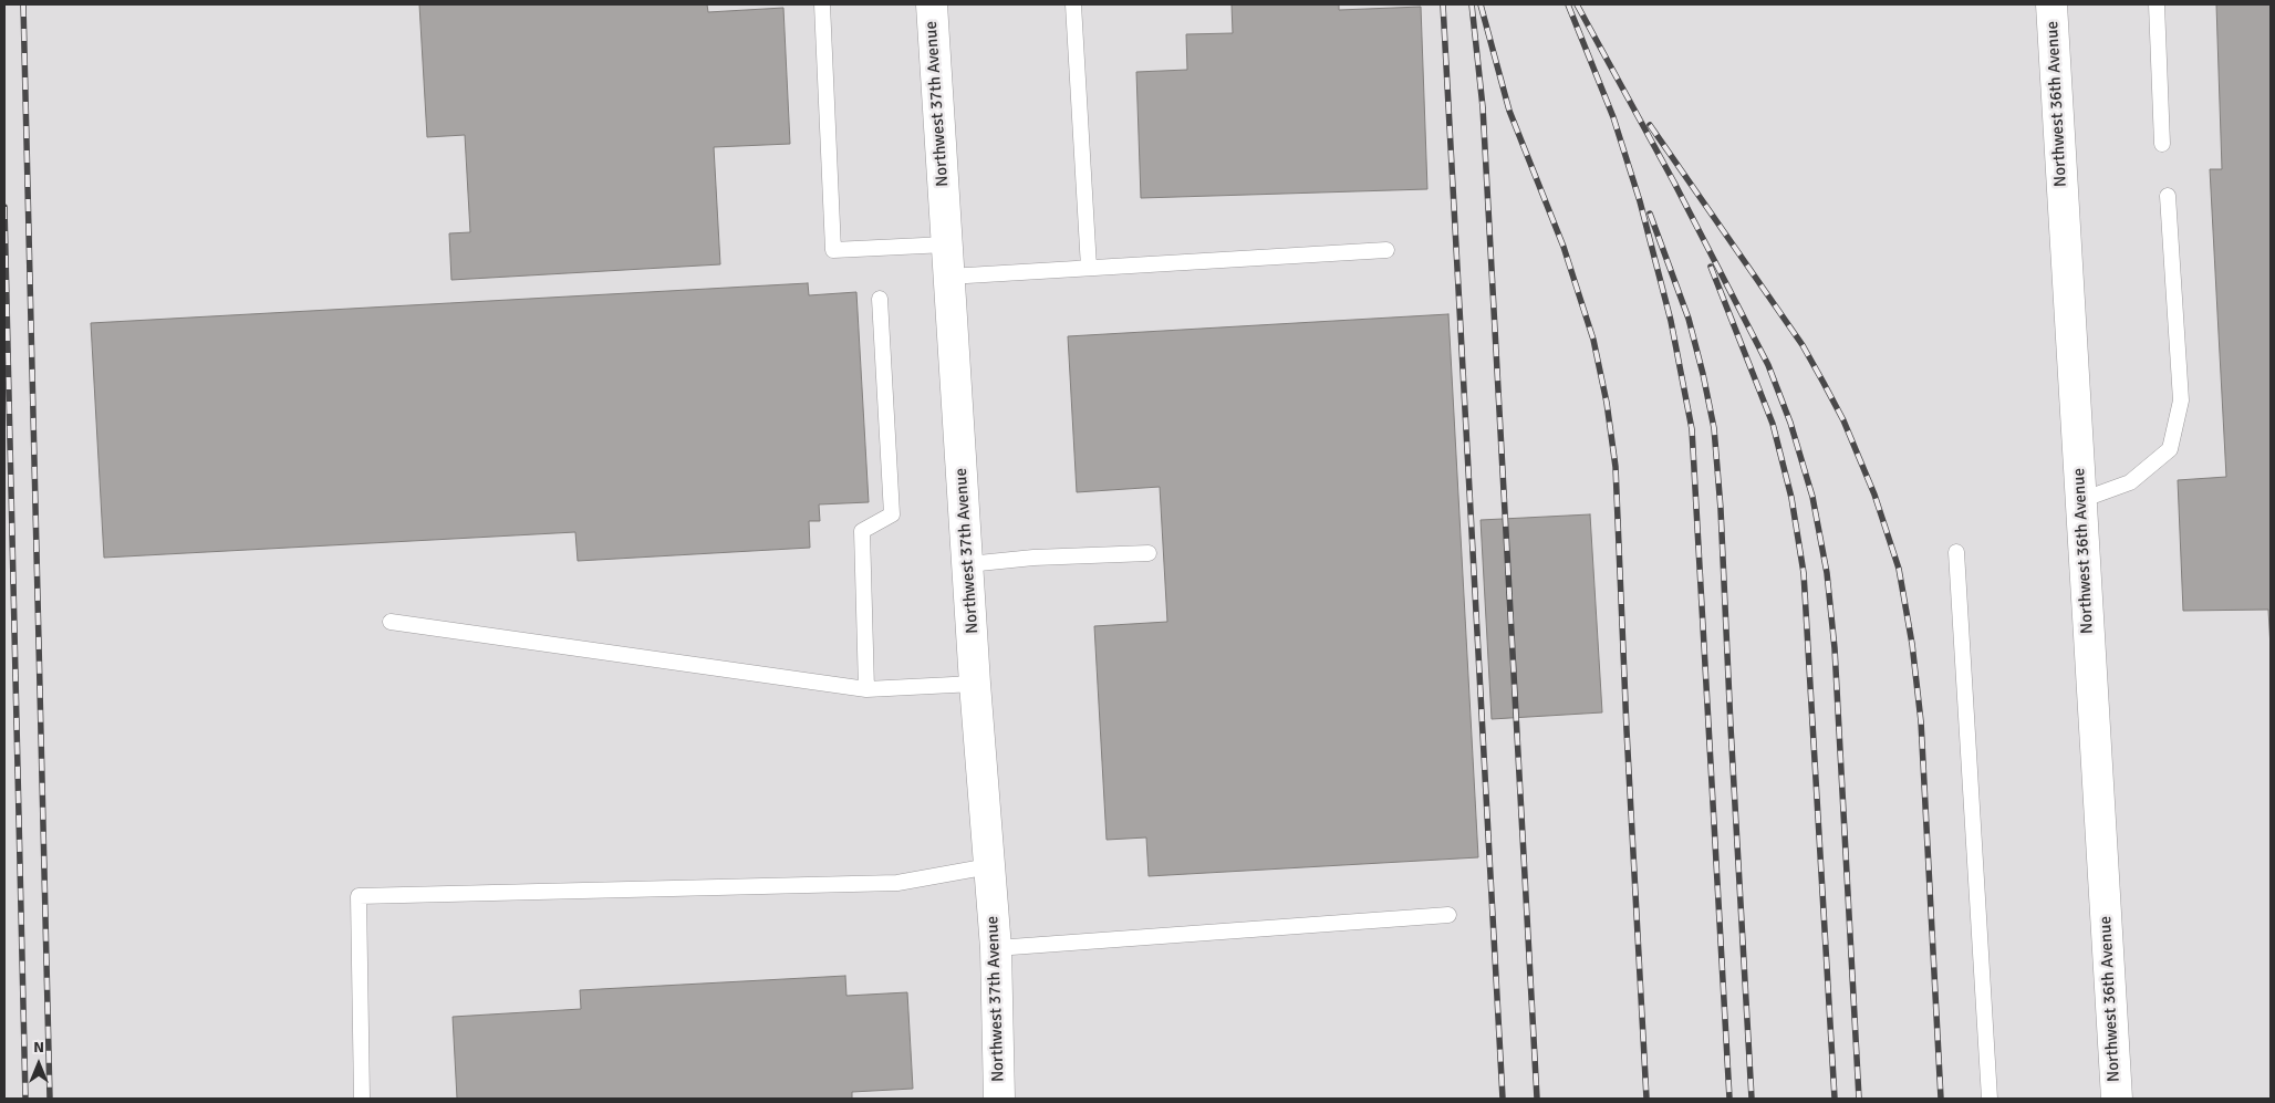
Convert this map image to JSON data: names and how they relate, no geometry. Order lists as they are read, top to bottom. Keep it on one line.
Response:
{"streets":{"street":["Northwest 37th Avenue","Northwest 36th Avenue"]},"north":"top"}
